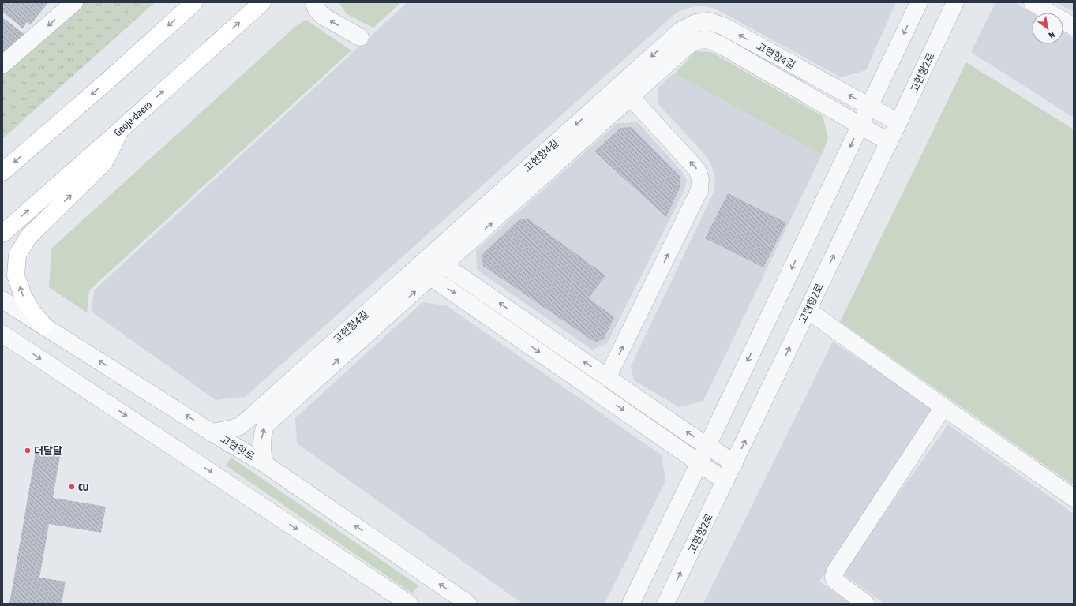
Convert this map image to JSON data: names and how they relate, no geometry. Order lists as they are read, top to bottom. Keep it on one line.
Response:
{"streets":{"main road":["Geoje-daero"],"street":["고현항4길","고현항2로","고현항로"]},"crossings":[["고현항4길","고현항2로"],["고현항4길","고현항로"]],"places":["더달달","CU"],"north":"bottom right"}
